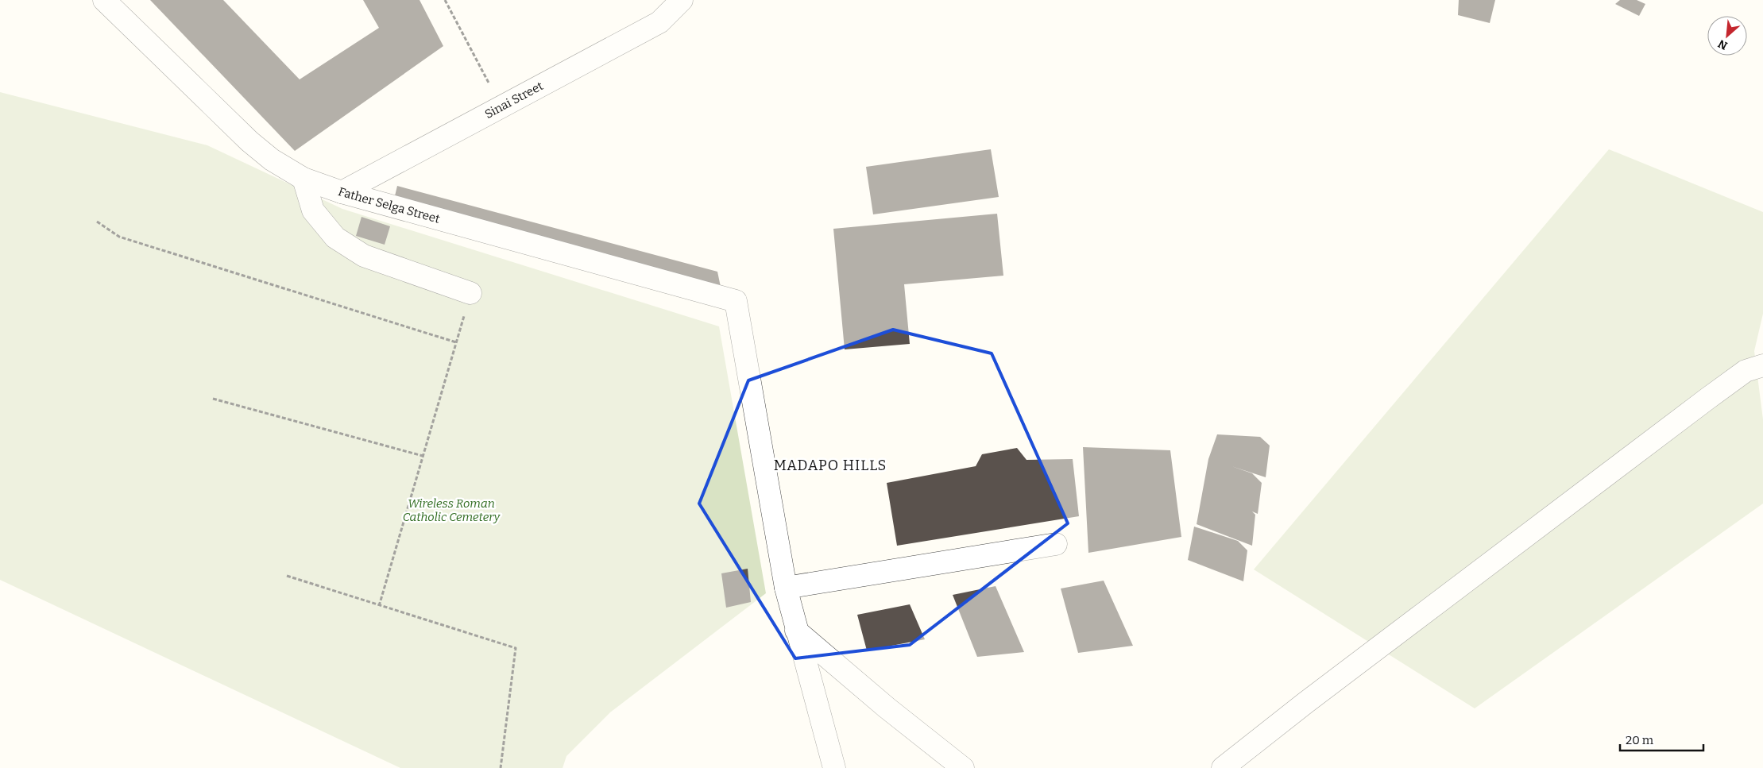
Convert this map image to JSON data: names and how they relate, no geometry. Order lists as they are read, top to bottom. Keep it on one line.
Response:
{"streets":{"street":["Sinai Street","Father Selga Street"]},"crossings":[["Sinai Street","Father Selga Street"]],"districts":["MADAPO HILLS"],"parks":["Wireless Roman Catholic Cemetery"],"scale_bar":"20 m","north":"bottom left"}
